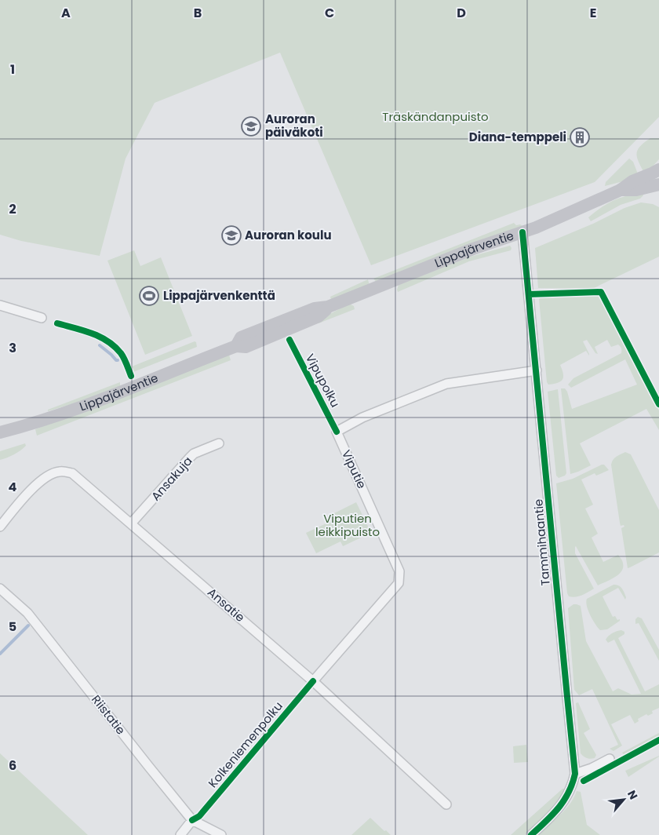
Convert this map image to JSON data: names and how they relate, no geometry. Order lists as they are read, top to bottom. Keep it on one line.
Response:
{"streets":{"main road":["Lippajärventie"],"street":["Viputie","Ansakuja","Tammihaantie","Ansatie","Riistatie"],"cycle path":["Vipupolku","Kolkeniemenpolku"]},"crossings":[["Lippajärventie","Tammihaantie"],["Viputie","Tammihaantie"],["Viputie","Ansatie"],["Ansakuja","Ansatie"]],"parks":["Träskändanpuisto","Viputien leikkipuisto"],"places":{"school or university":["Auroran päiväkoti","Auroran koulu"],"building":["Diana-temppeli"],"sports":["Lippajärvenkenttä"]},"north":"top right","grid":{"columns":["A","B","C","D","E"],"rows":["1","2","3","4","5","6"]}}
